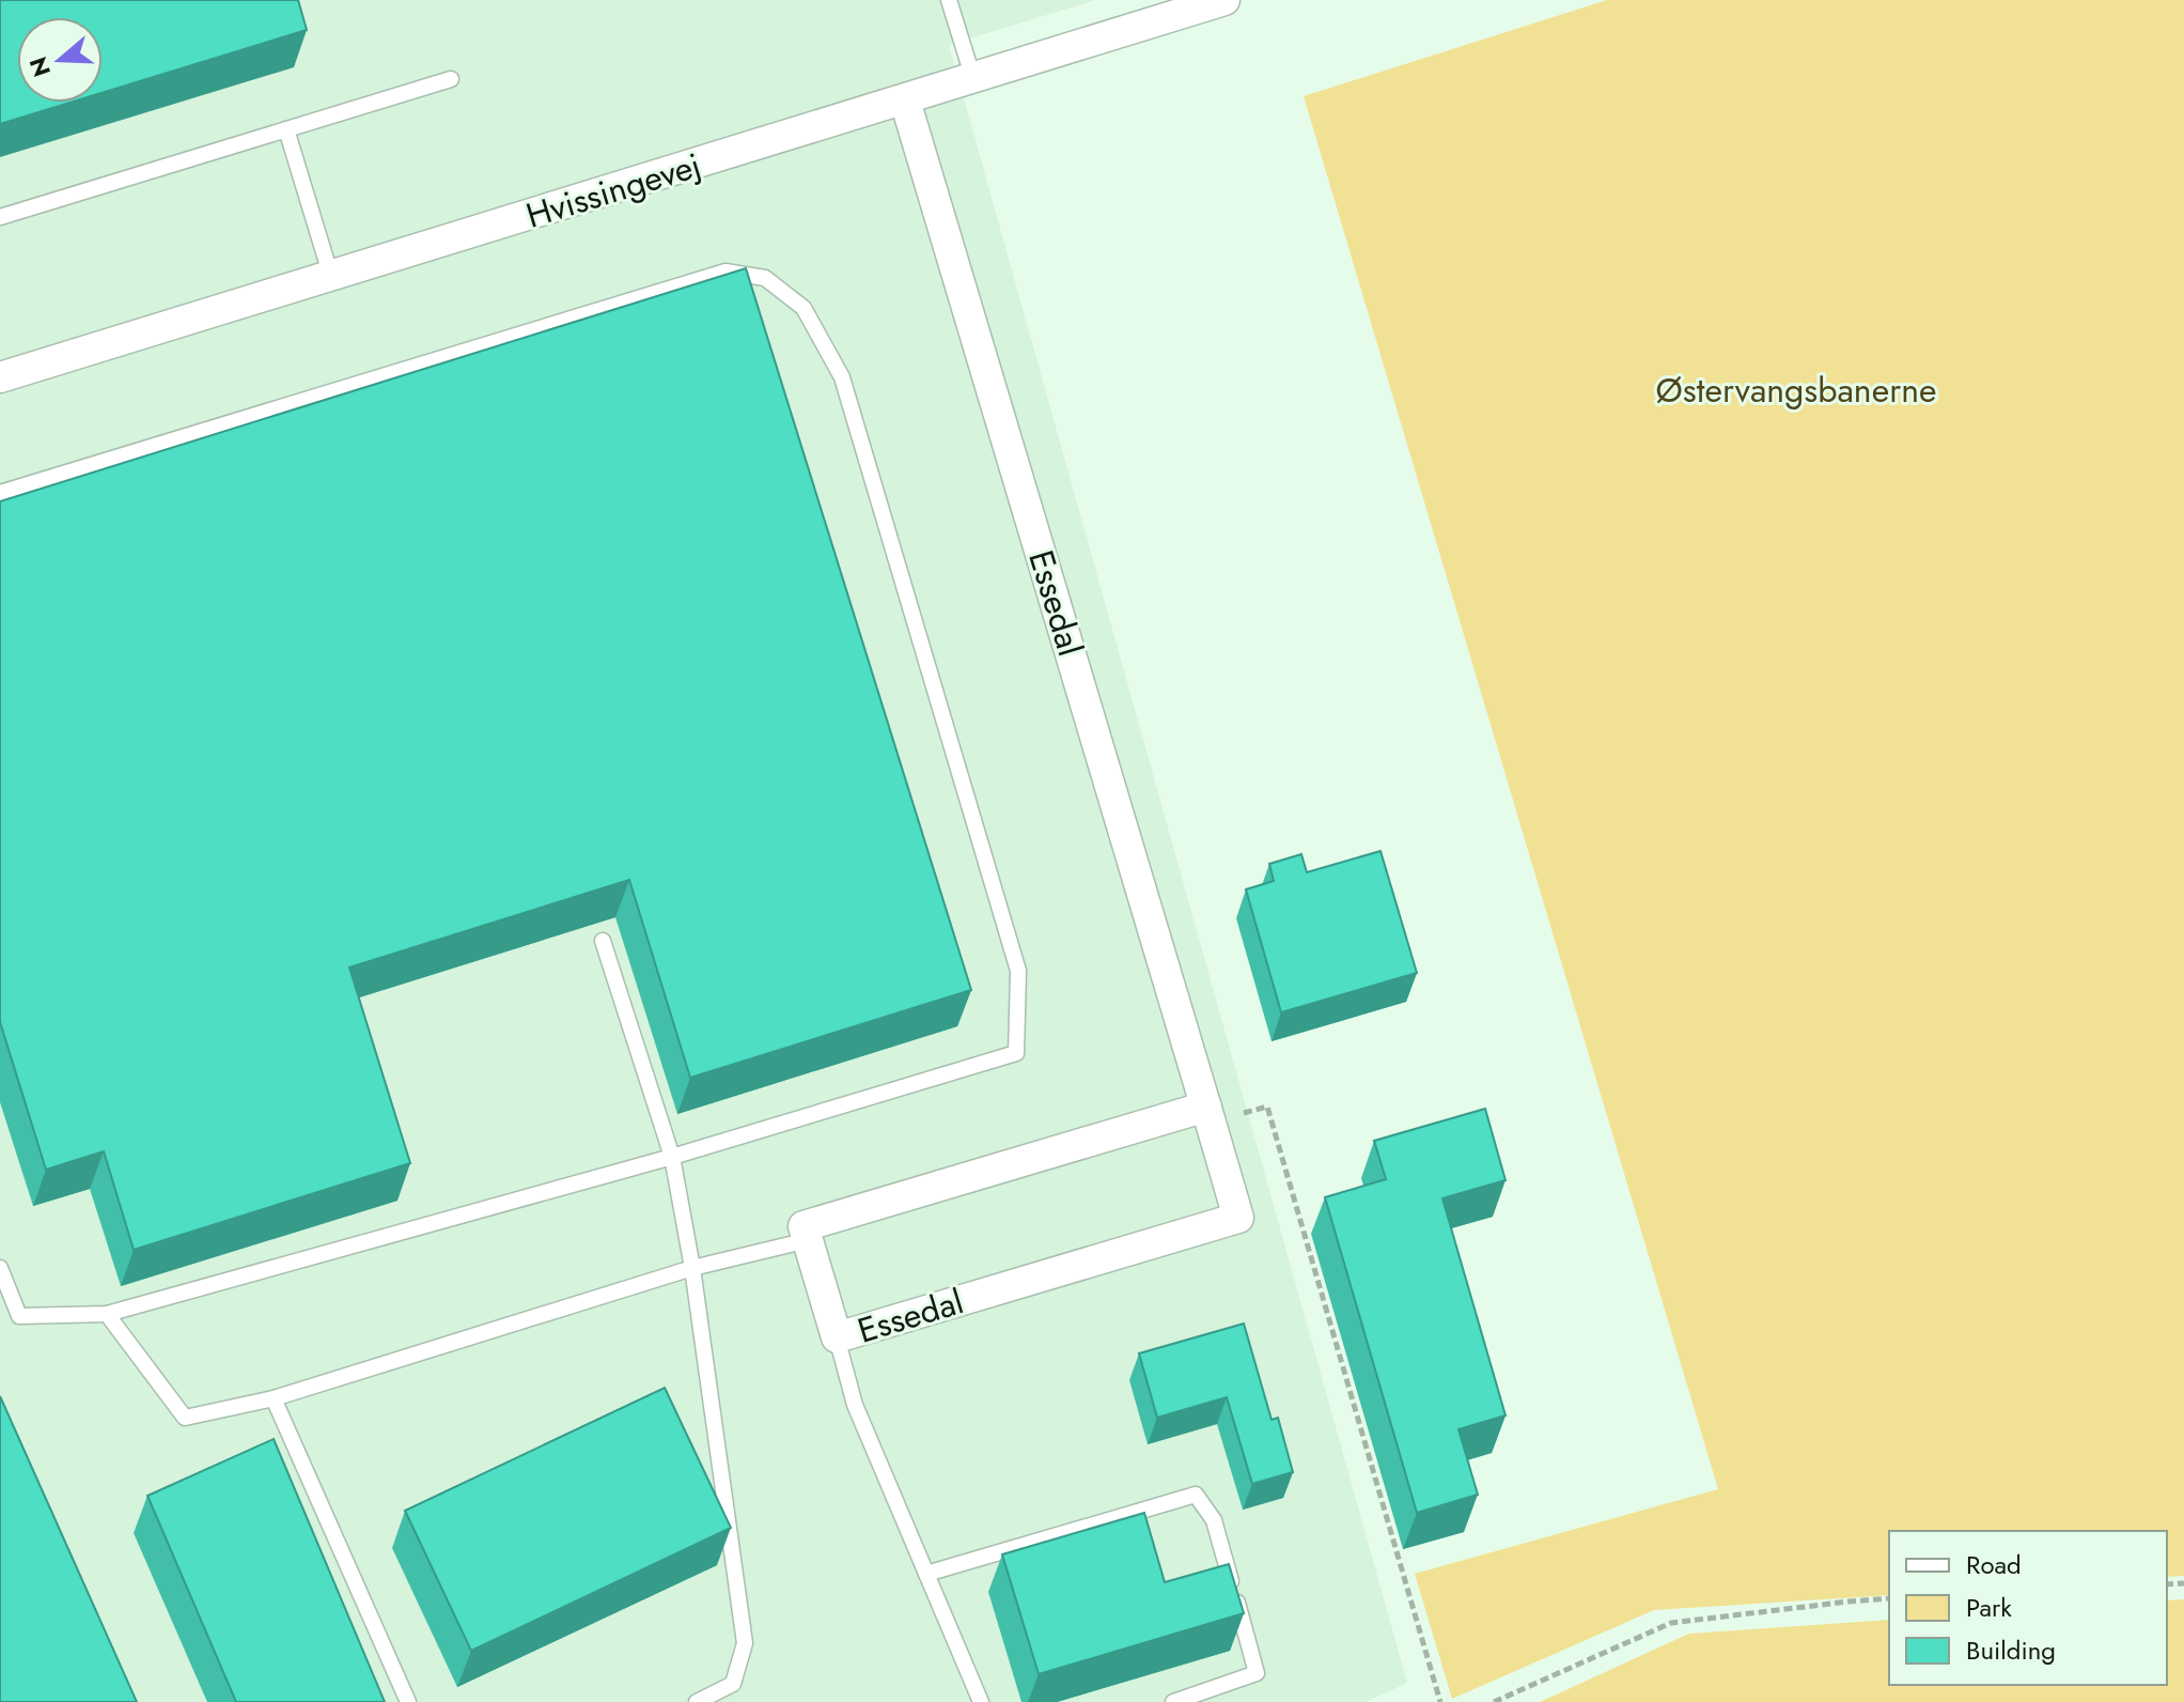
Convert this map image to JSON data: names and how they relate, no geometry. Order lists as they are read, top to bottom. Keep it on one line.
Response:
{"streets":{"street":["Hvissingevej","Essedal"]},"crossings":[["Hvissingevej","Essedal"]],"parks":["Østervangsbanerne"],"legend":["Road","Park","Building"],"north":"left"}
